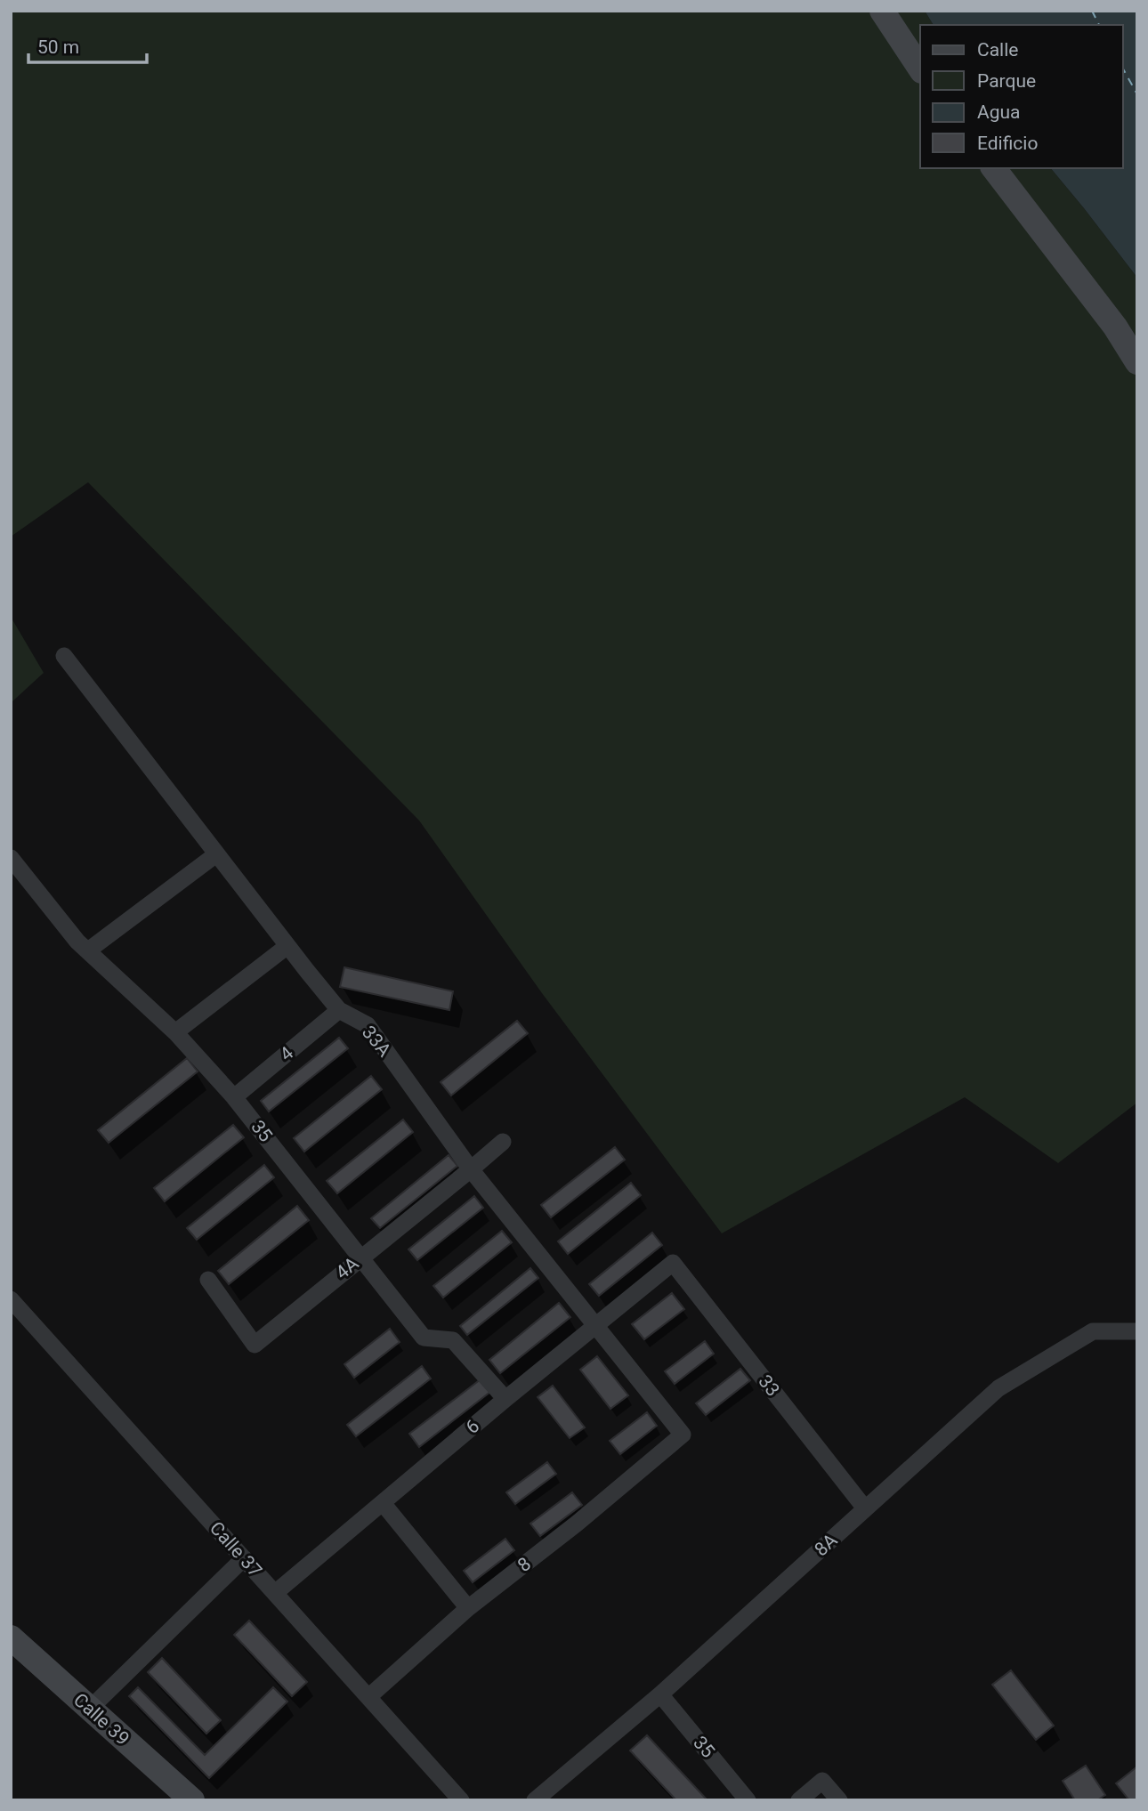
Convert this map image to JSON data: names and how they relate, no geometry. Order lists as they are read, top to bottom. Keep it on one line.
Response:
{"streets":{"street":["33A","4","35","4A","33","6","8A","Calle 37","8","Calle 39"]},"crossings":[["33A","4"],["33A","4A"],["33A","6"],["33A","8"],["4","35"],["35","4A"],["35","6"],["35","8A"],["33","6"],["33","8A"],["6","Calle 37"],["Calle 37","8"]],"legend":["Calle","Parque","Agua","Edificio"],"scale_bar":"50 m"}
